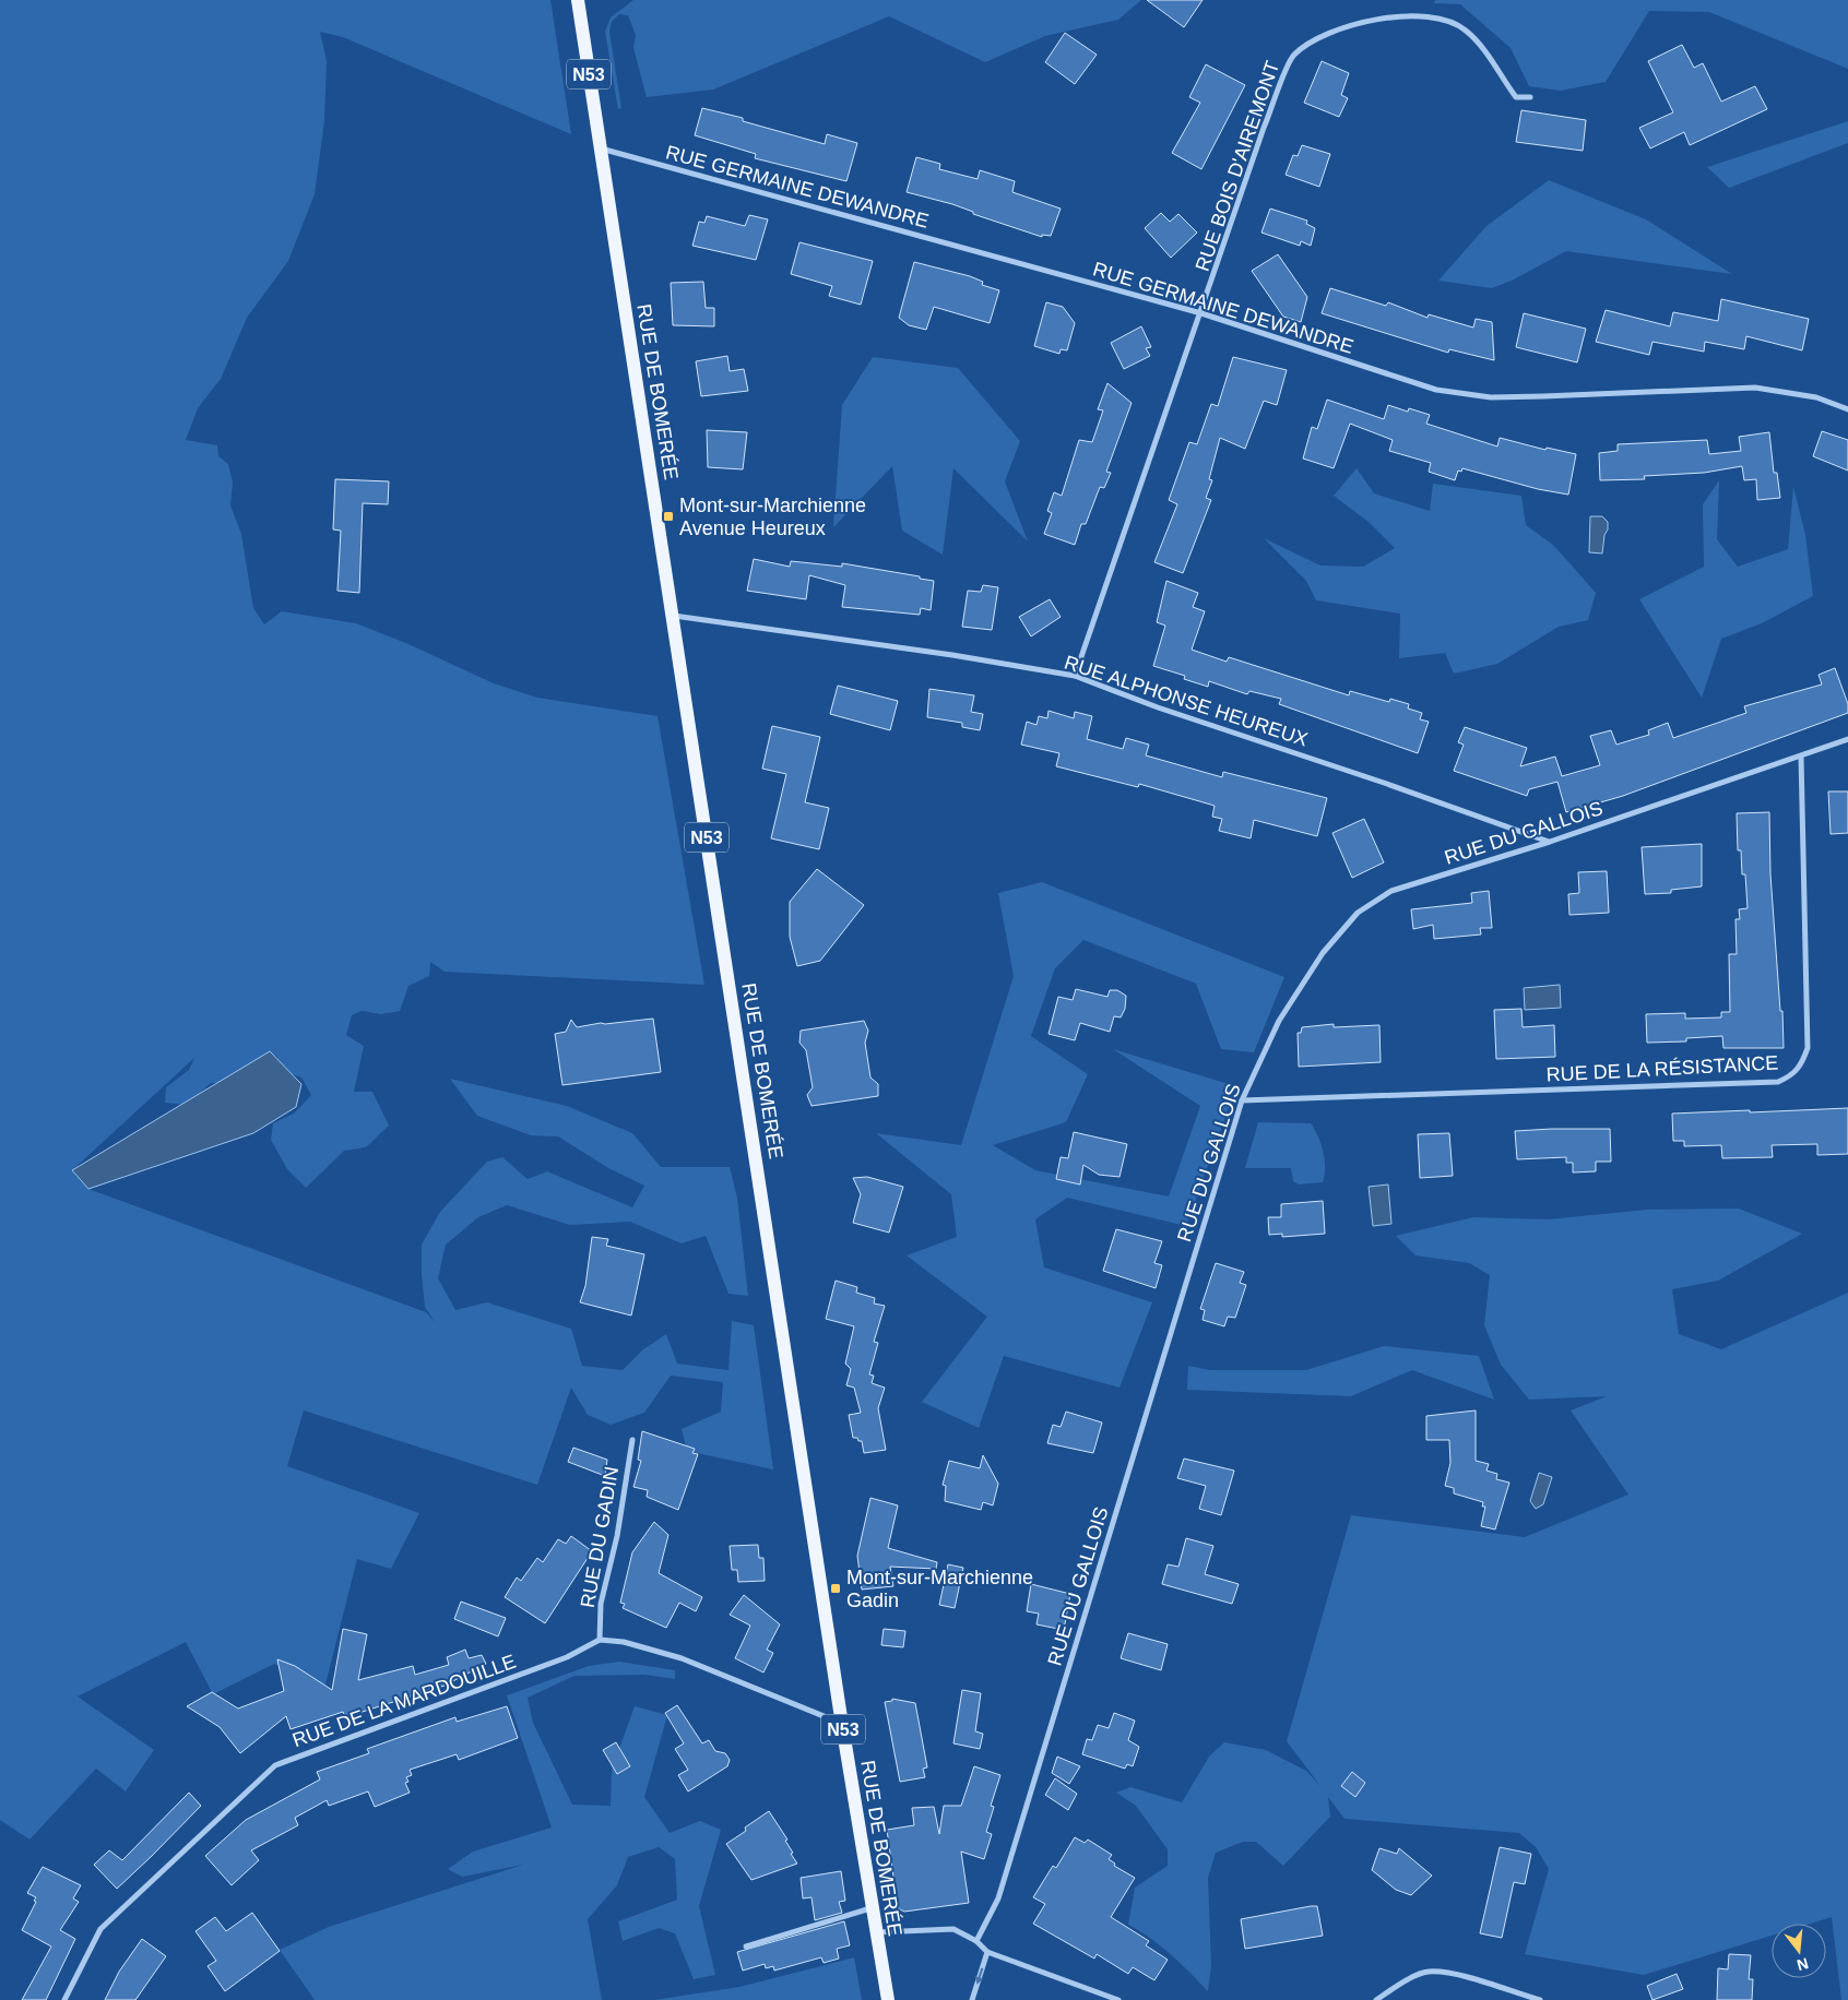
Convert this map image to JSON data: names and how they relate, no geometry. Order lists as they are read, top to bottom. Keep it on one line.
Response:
{"streets":{"main road":["N53","RUE DE BOMERÉE"],"street":["RUE BOIS D'AIREMONT","RUE GERMAINE DEWANDRE","RUE ALPHONSE HEUREUX","RUE DU GALLOIS","RUE DE LA RÉSISTANCE","RUE DU GADIN","RUE DE LA MARDOUILLE"]},"crossings":[["N53","RUE GERMAINE DEWANDRE"],["N53","RUE DE BOMERÉE"],["RUE BOIS D'AIREMONT","RUE GERMAINE DEWANDRE"],["RUE BOIS D'AIREMONT","RUE ALPHONSE HEUREUX"],["RUE GERMAINE DEWANDRE","RUE DE BOMERÉE"],["RUE DE BOMERÉE","RUE ALPHONSE HEUREUX"],["RUE ALPHONSE HEUREUX","RUE DU GALLOIS"],["RUE DU GALLOIS","RUE DE LA RÉSISTANCE"],["RUE DU GADIN","RUE DE LA MARDOUILLE"]],"places":{"transit":["Mont-sur-Marchienne Avenue Heureux","Mont-sur-Marchienne Gadin"]},"north":"bottom"}
